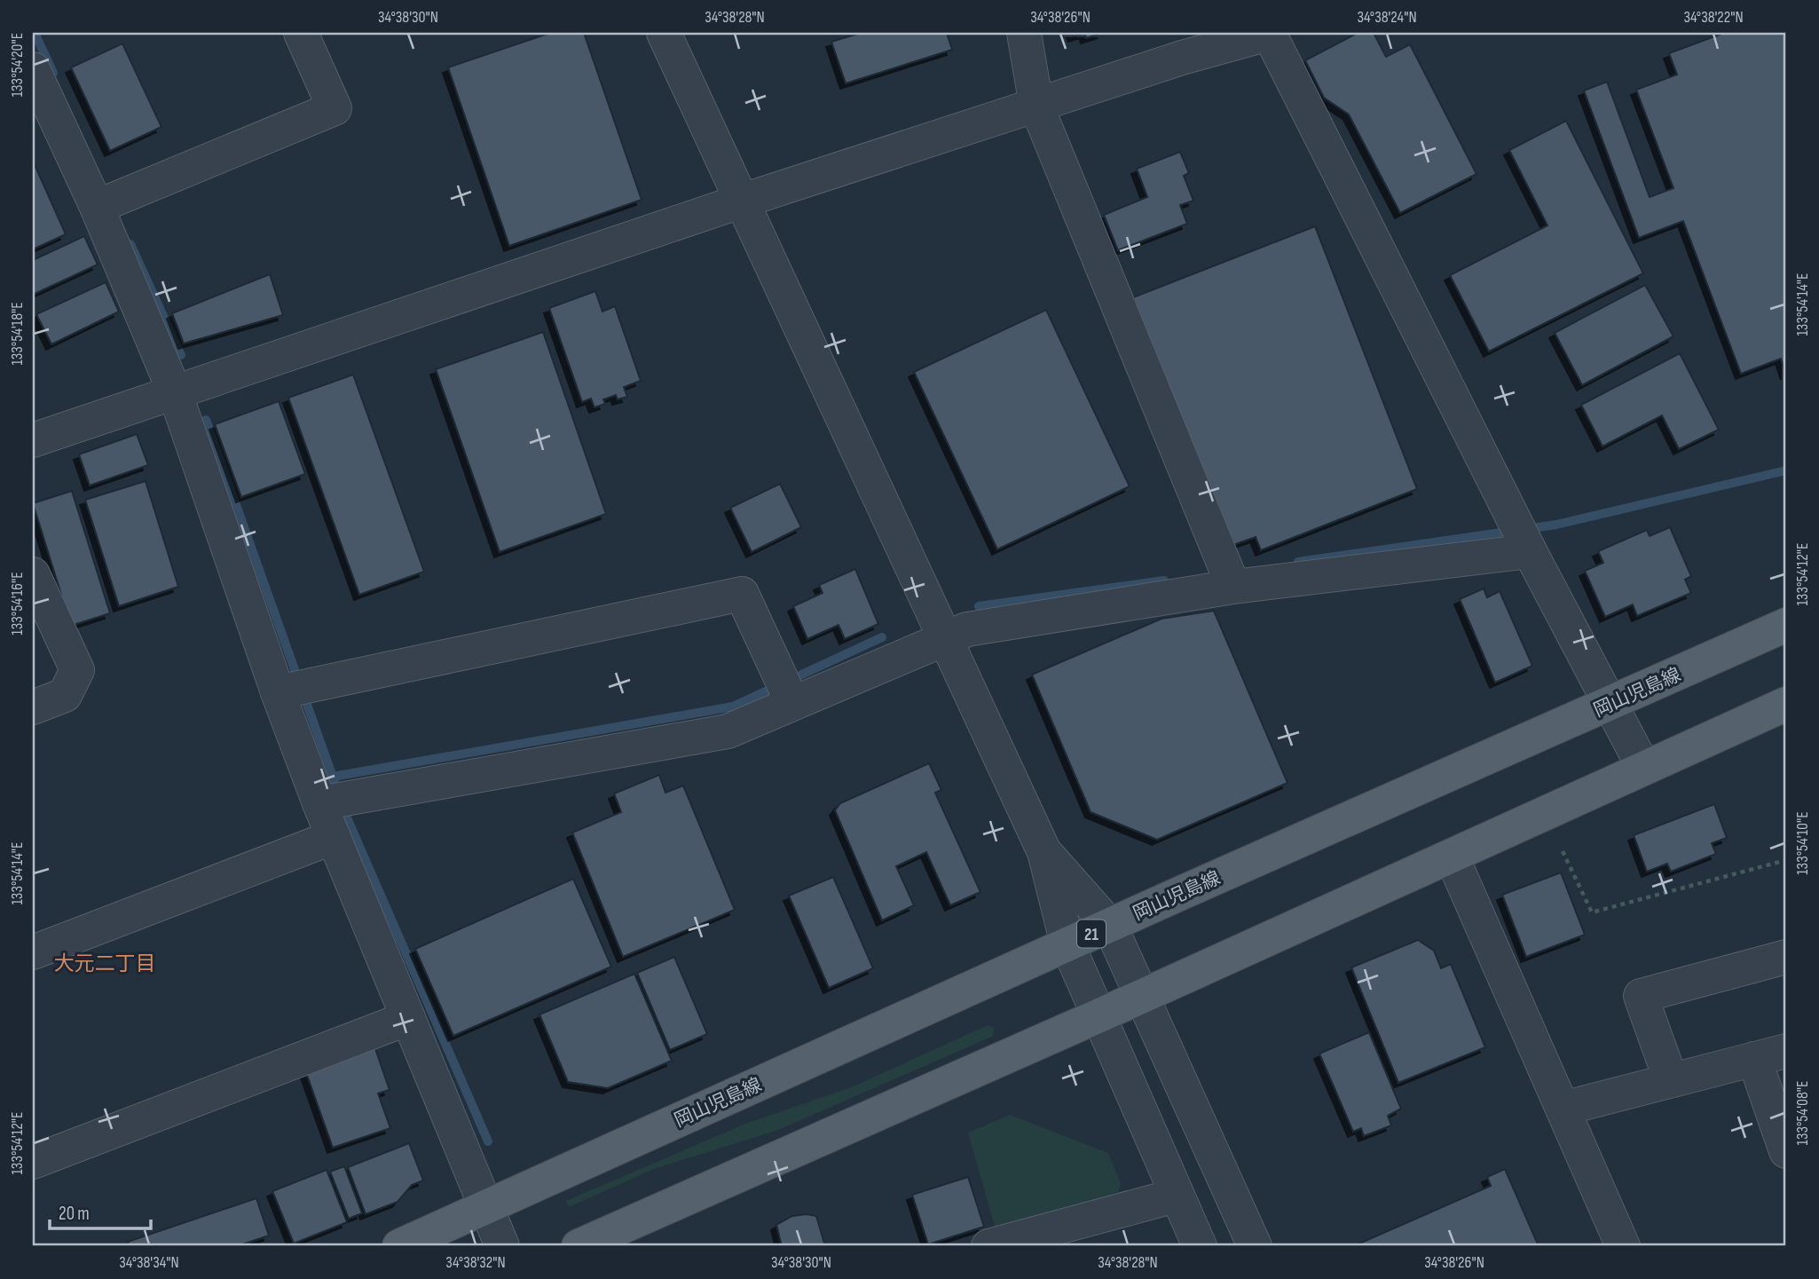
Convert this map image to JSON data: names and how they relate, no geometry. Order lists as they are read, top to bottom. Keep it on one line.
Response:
{"streets":{"main road":["岡山児島線","21"]},"districts":["大元二丁目"],"scale_bar":"20 m","coordinates":["34°38'30\"N","34°38'28\"N","34°38'26\"N","34°38'24\"N","34°38'22\"N","133°54'20\"E","133°54'14\"E","133°54'18\"E","133°54'12\"E","133°54'16\"E","133°54'10\"E","133°54'08\"E","34°38'34\"N","34°38'32\"N"]}
